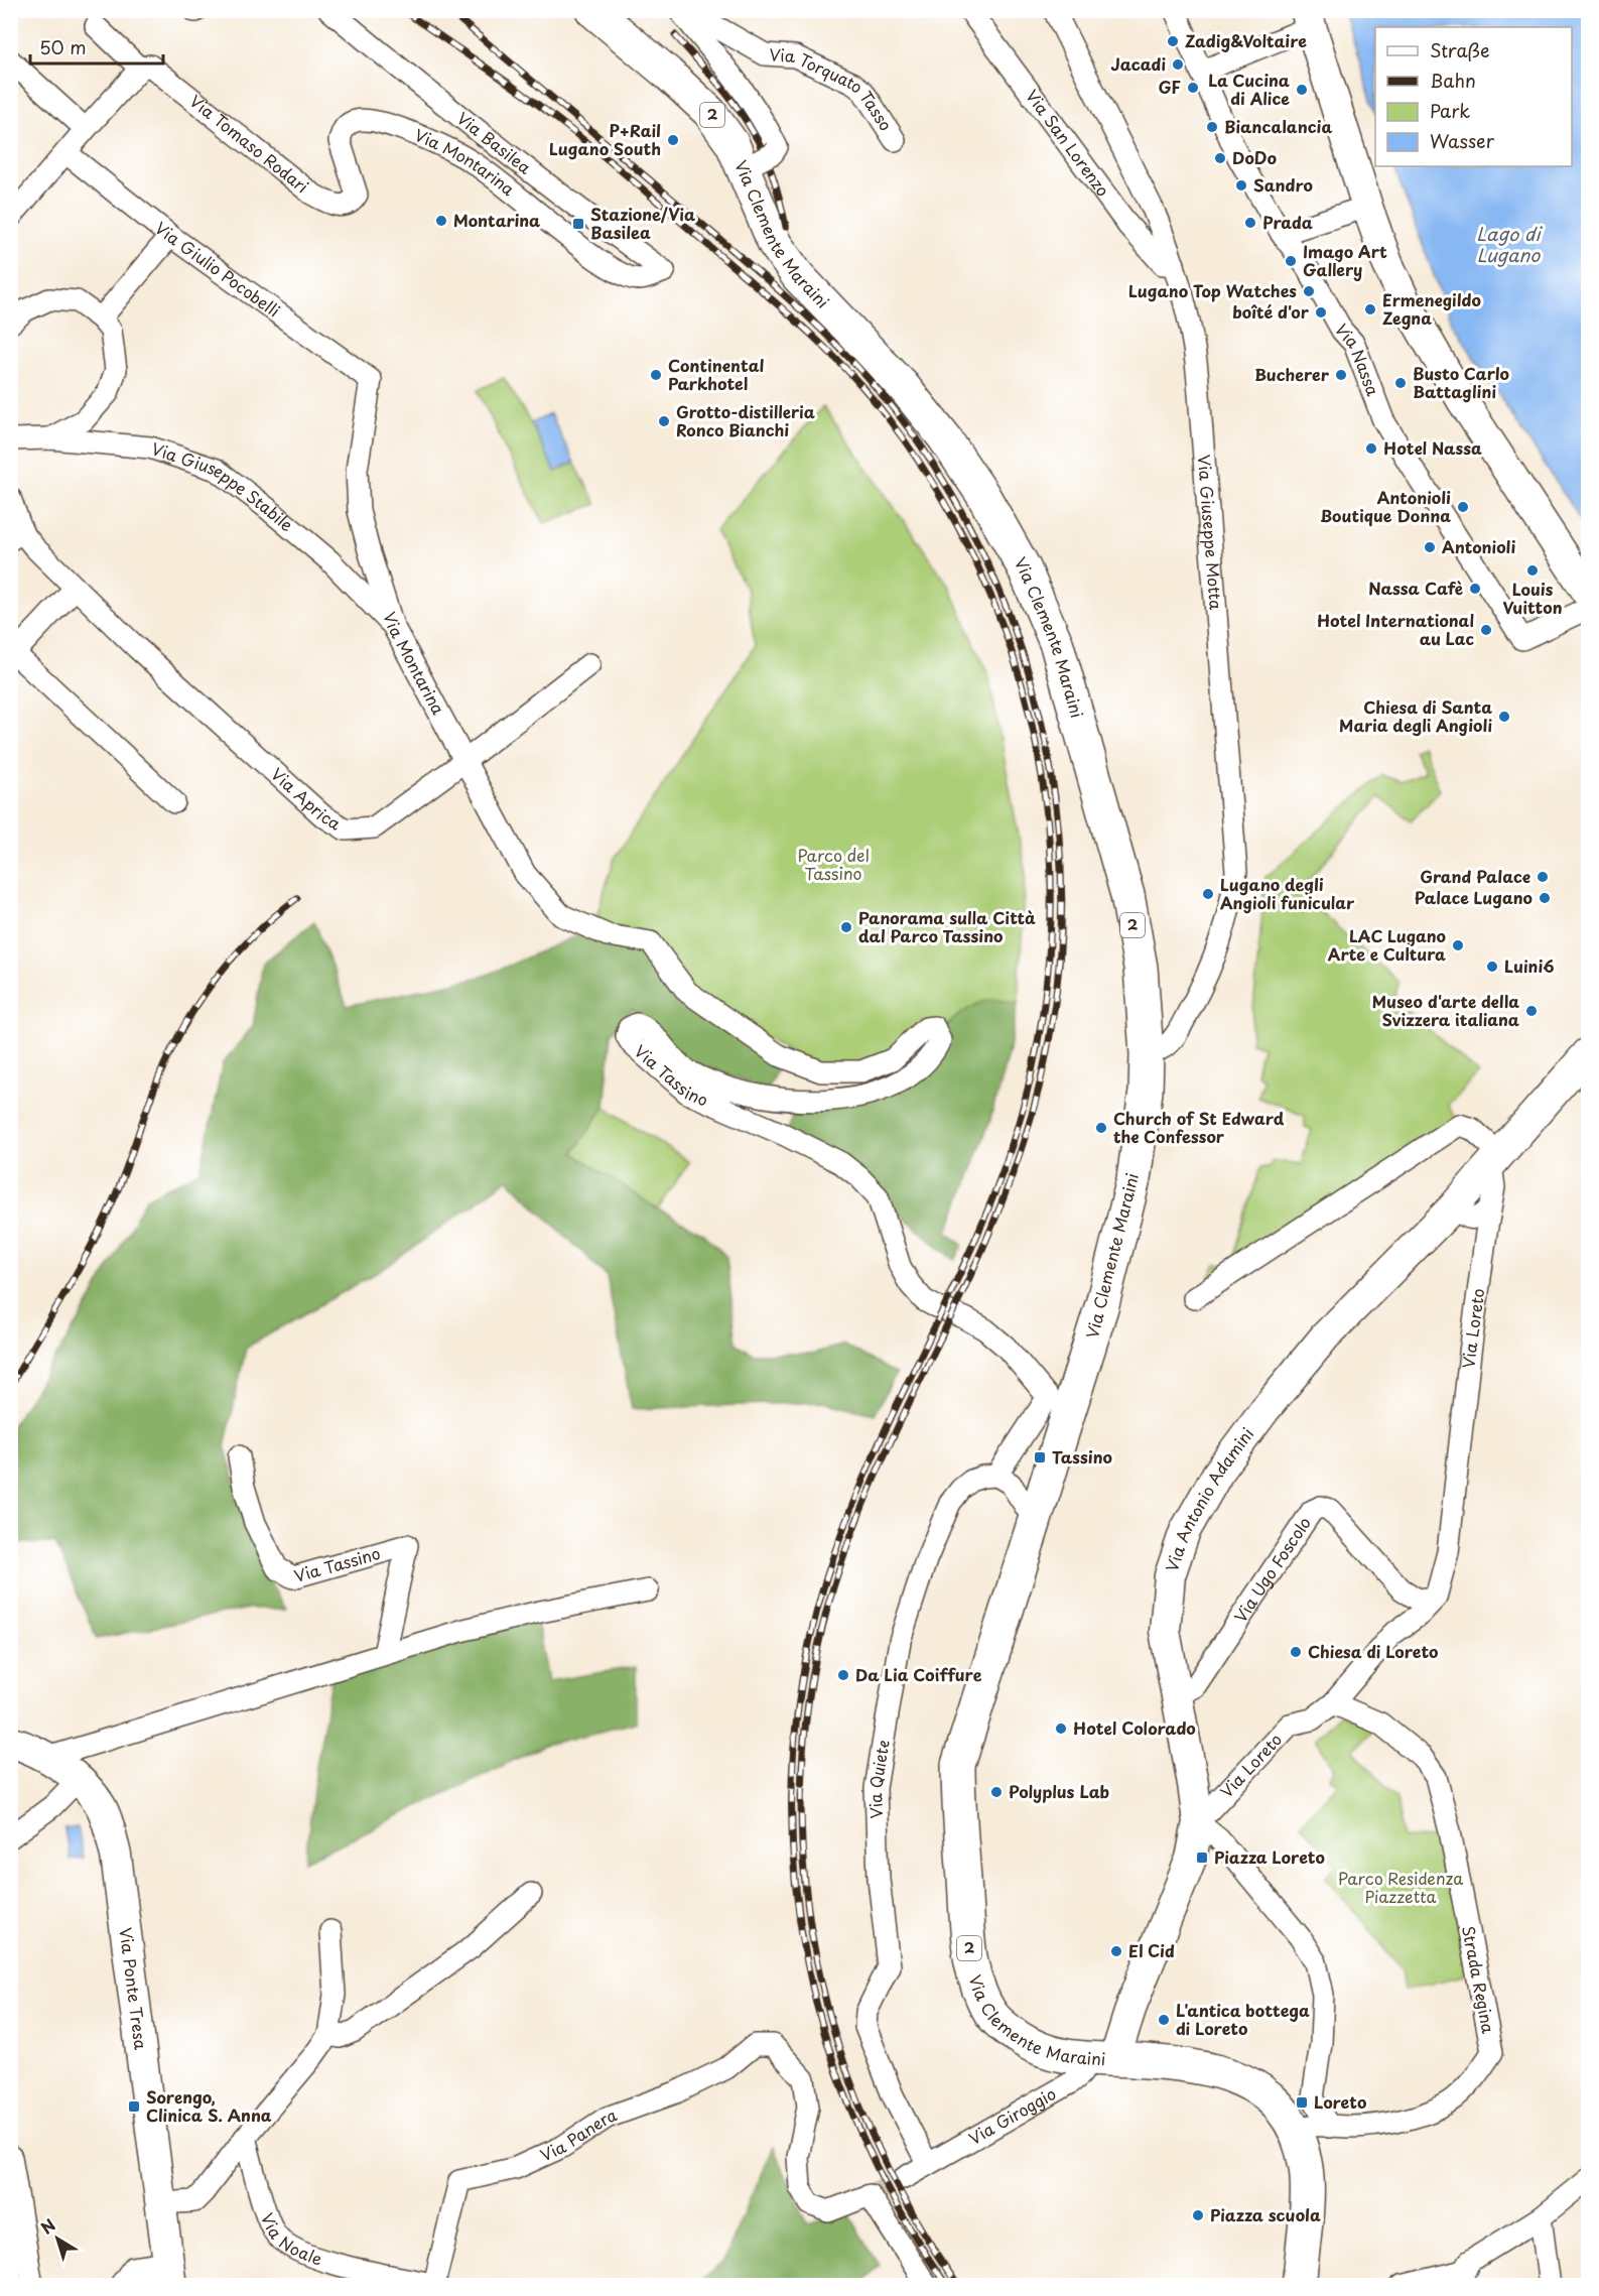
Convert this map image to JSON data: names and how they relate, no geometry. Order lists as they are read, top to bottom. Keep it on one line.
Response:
{"streets":{"main road":["2","Via Clemente Maraini","Via Antonio Adamini","Via Ponte Tresa"],"street":["Via Torquato Tasso","Via Basilea","Via Tomaso Rodari","Via San Lorenzo","Via Montarina","Via Giulio Pocobelli","Via Nassa","Via Giuseppe Stabile","Via Giuseppe Motta","Via Aprica","Via Tassino","Via Loreto","Via Ugo Foscolo","Via Quiete","Strada Regina","Via Giroggio","Via Panera","Via Noale"]},"crossings":[["Via Basilea","Via Montarina"],["Via Tomaso Rodari","Via Montarina"],["Via San Lorenzo","Via Giuseppe Motta"],["Via Montarina","Via Giulio Pocobelli"],["Via Montarina","Via Giuseppe Stabile"],["Via Montarina","Via Aprica"],["Via Montarina","Via Tassino"],["Via Clemente Maraini","Via Giuseppe Motta"],["Via Clemente Maraini","Via Tassino"],["Via Clemente Maraini","Via Antonio Adamini"],["Via Clemente Maraini","Via Quiete"],["Via Clemente Maraini","Strada Regina"],["Via Clemente Maraini","Via Giroggio"],["Via Loreto","Via Antonio Adamini"],["Via Loreto","Via Ugo Foscolo"],["Via Loreto","Strada Regina"],["Via Antonio Adamini","Via Ugo Foscolo"],["Via Antonio Adamini","Via Giroggio"],["Via Quiete","Via Giroggio"],["Via Panera","Via Noale"]],"water":["Lago di Lugano"],"parks":["Parco del Tassino","Parco Residenza Piazzetta"],"places":{"other":["Zadig&Voltaire","Jacadi","GF","La Cucina di Alice","Biancalancia","P+Rail Lugano South","DoDo","Sandro","Montarina","Prada","Imago Art Gallery","Lugano Top Watches","Ermenegildo Zegna","boîté d'or","Continental Parkhotel","Bucherer","Busto Carlo Battaglini","Grotto-distilleria Ronco Bianchi","Hotel Nassa","Antonioli Boutique Donna","Antonioli","Louis Vuitton","Nassa Cafè","Hotel International au Lac","Chiesa di Santa Maria degli Angioli","Grand Palace","Lugano degli Angioli funicular","Palace Lugano","Panorama sulla Città dal Parco Tassino","LAC Lugano Arte e Cultura","Luini6","Museo d'arte della Svizzera italiana","Church of St Edward the Confessor","Chiesa di Loreto","Da Lia Coiffure","Hotel Colorado","Polyplus Lab","El Cid","L'antica bottega di Loreto","Piazza scuola"],"transit":["Stazione/Via Basilea","Tassino","Piazza Loreto","Loreto","Sorengo, Clinica S. Anna"]},"legend":["Straße","Bahn","Park","Wasser"],"scale_bar":"50 m","north":"top left"}
